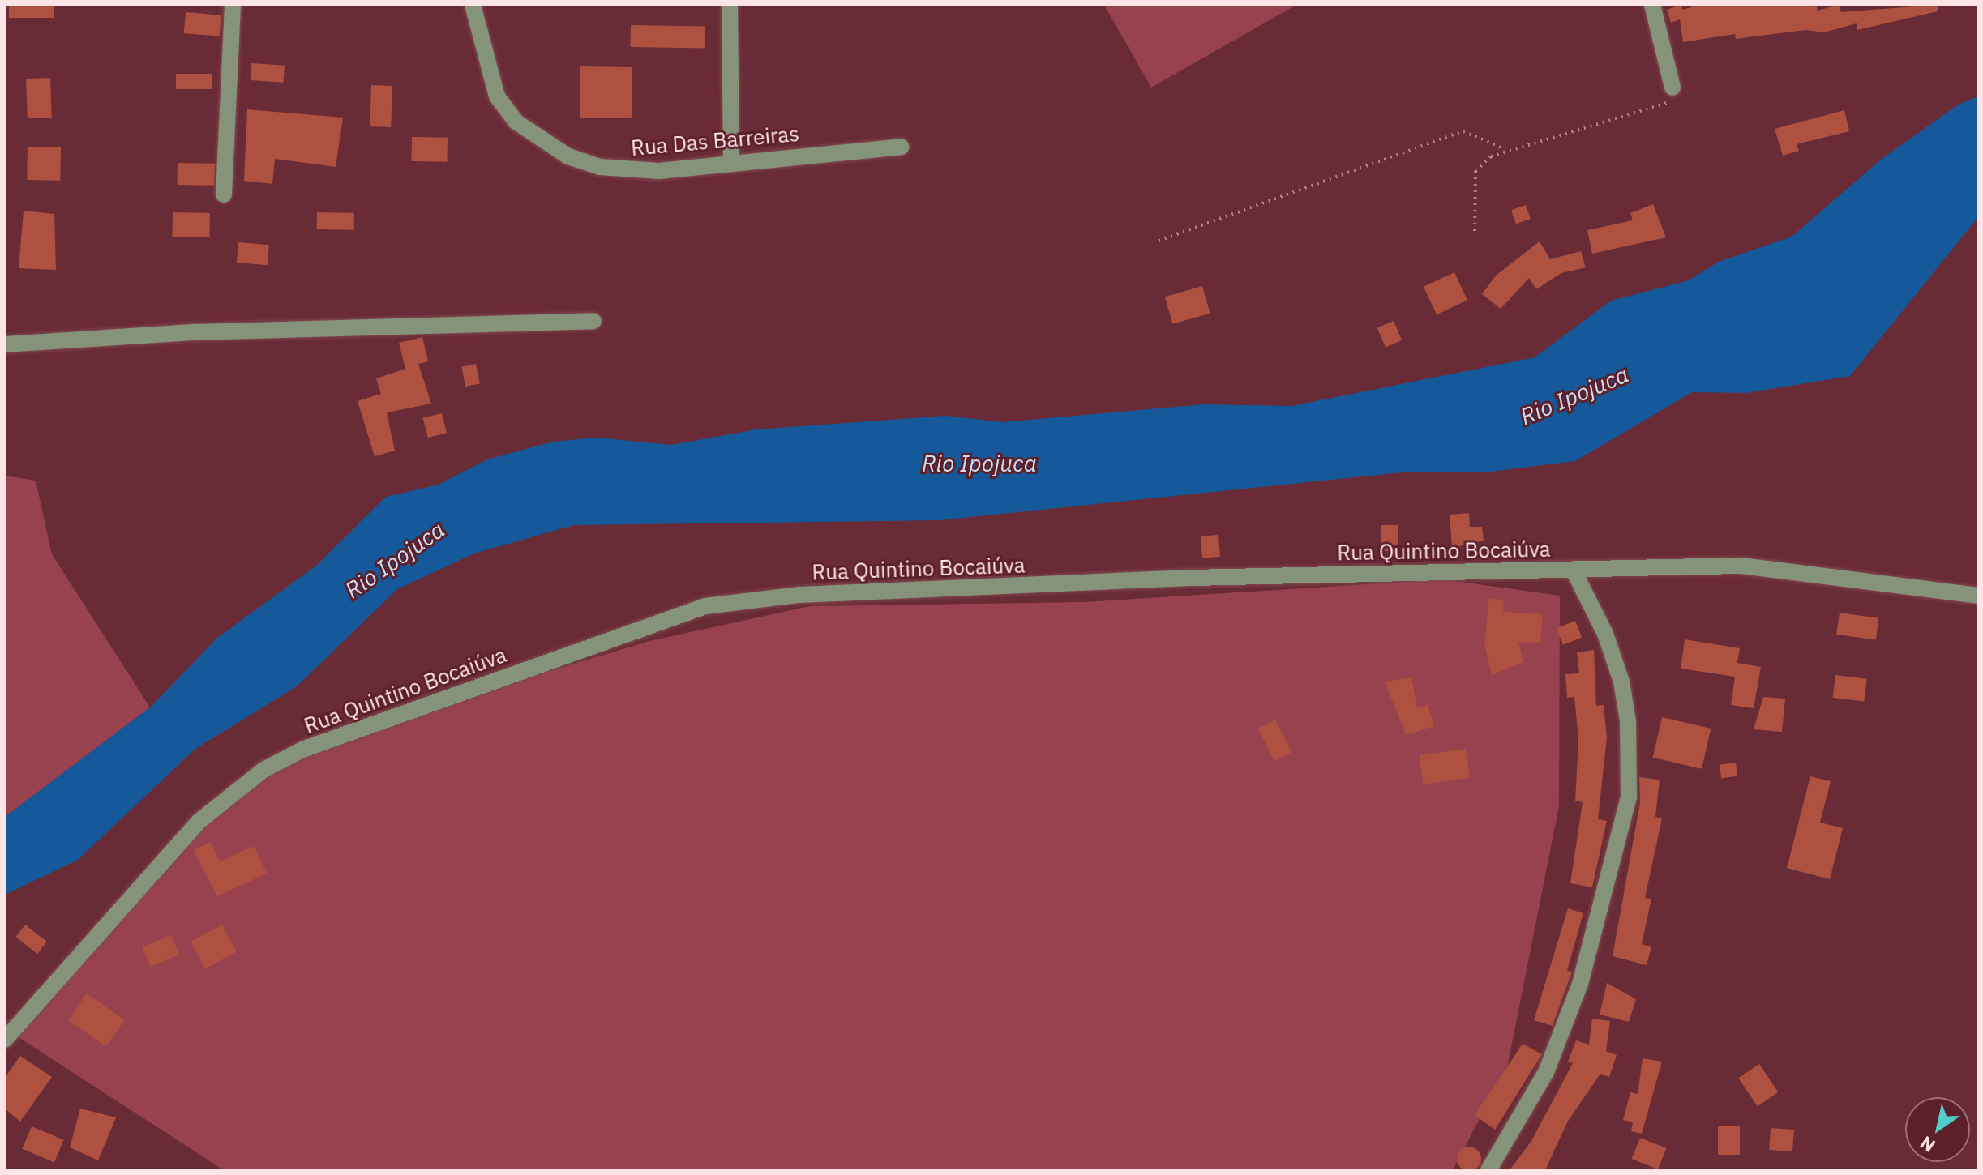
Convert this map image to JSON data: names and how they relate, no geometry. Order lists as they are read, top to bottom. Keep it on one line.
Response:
{"streets":{"street":["Rua Das Barreiras","Rua Quintino Bocaiúva"]},"water":["Rio Ipojuca"],"north":"bottom left"}
